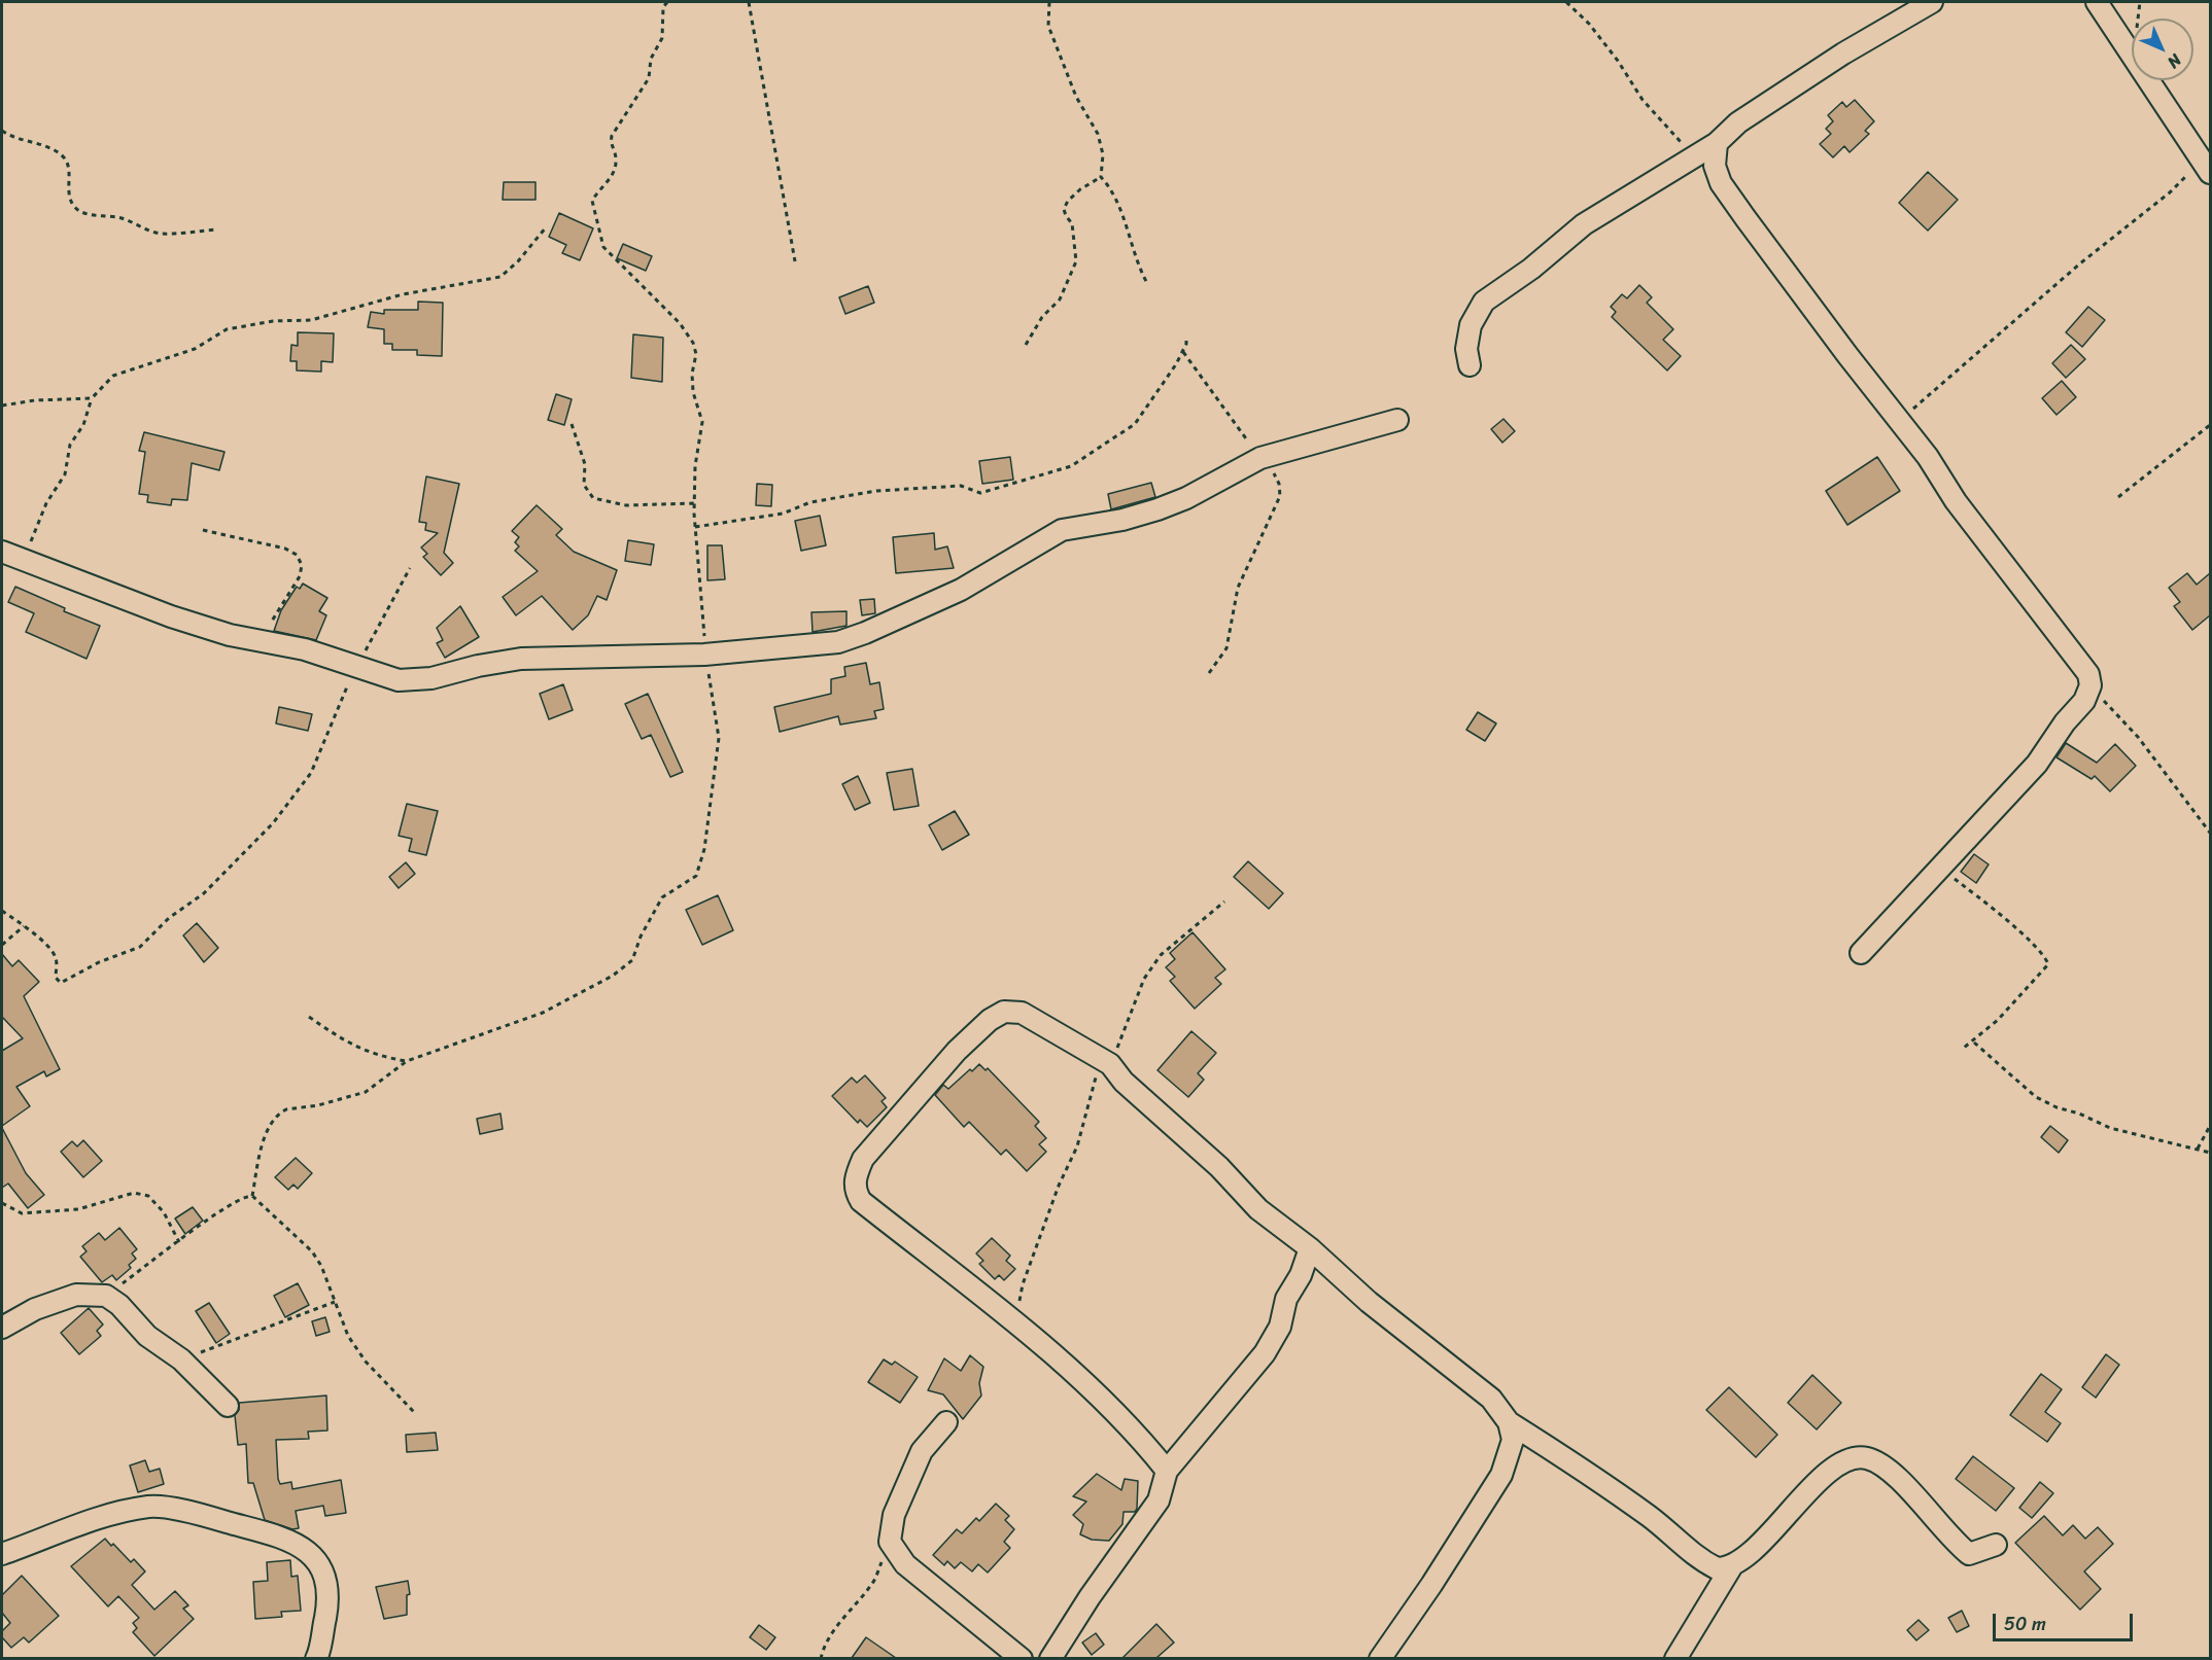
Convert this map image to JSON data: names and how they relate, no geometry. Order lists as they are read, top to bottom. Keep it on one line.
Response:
{"scale_bar":"50 m","north":"bottom right"}
